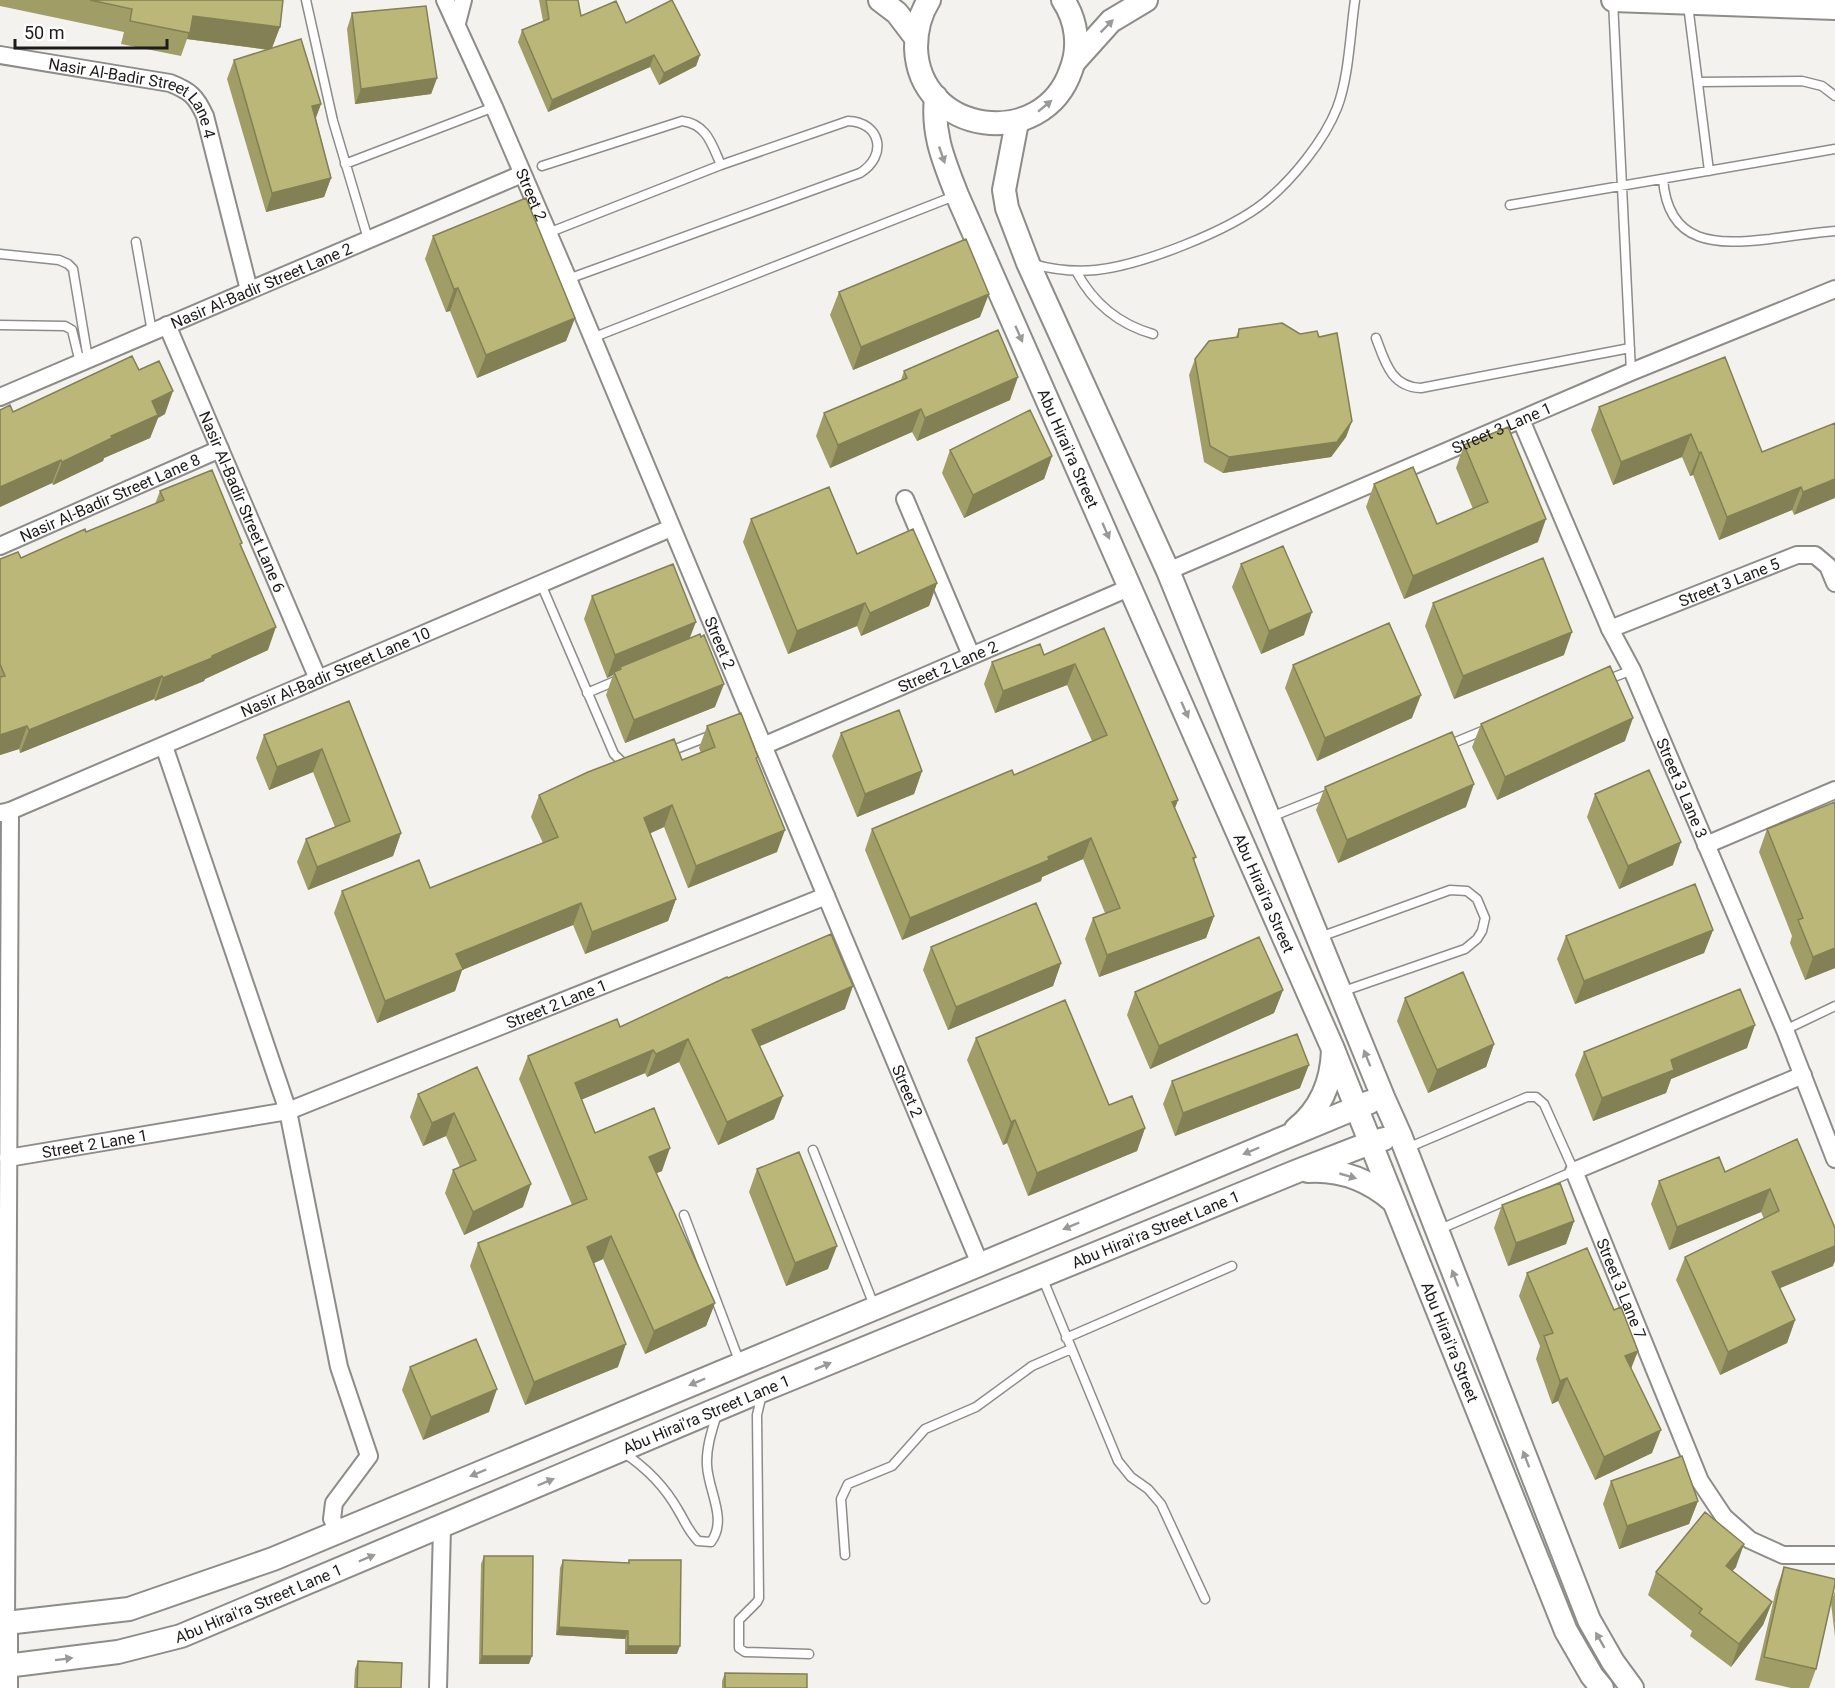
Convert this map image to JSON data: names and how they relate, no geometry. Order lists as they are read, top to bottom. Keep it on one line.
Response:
{"streets":{"street":["Nasir Al-Badir Street Lane 4","Street 2","Nasir Al-Badir Street Lane 2","Street 3 Lane 1","Abu Hirai'ra Street","Nasir Al-Badir Street Lane 8","Nasir Al-Badir Street Lane 6","Street 3 Lane 5","Street 2 Lane 2","Nasir Al-Badir Street Lane 10","Street 3 Lane 3","Street 2 Lane 1","Abu Hirai'ra Street Lane 1","Street 3 Lane 7"]},"crossings":[["Nasir Al-Badir Street Lane 4","Nasir Al-Badir Street Lane 2"],["Street 2","Nasir Al-Badir Street Lane 2"],["Street 2","Street 2 Lane 2"],["Street 2","Nasir Al-Badir Street Lane 10"],["Street 2","Street 2 Lane 1"],["Street 2","Abu Hirai'ra Street Lane 1"],["Nasir Al-Badir Street Lane 2","Nasir Al-Badir Street Lane 6"],["Street 3 Lane 1","Abu Hirai'ra Street"],["Street 3 Lane 1","Street 3 Lane 3"],["Abu Hirai'ra Street","Street 2 Lane 2"],["Abu Hirai'ra Street","Abu Hirai'ra Street Lane 1"],["Nasir Al-Badir Street Lane 8","Nasir Al-Badir Street Lane 6"],["Nasir Al-Badir Street Lane 6","Nasir Al-Badir Street Lane 10"],["Street 3 Lane 5","Street 3 Lane 3"]],"scale_bar":"50 m"}
